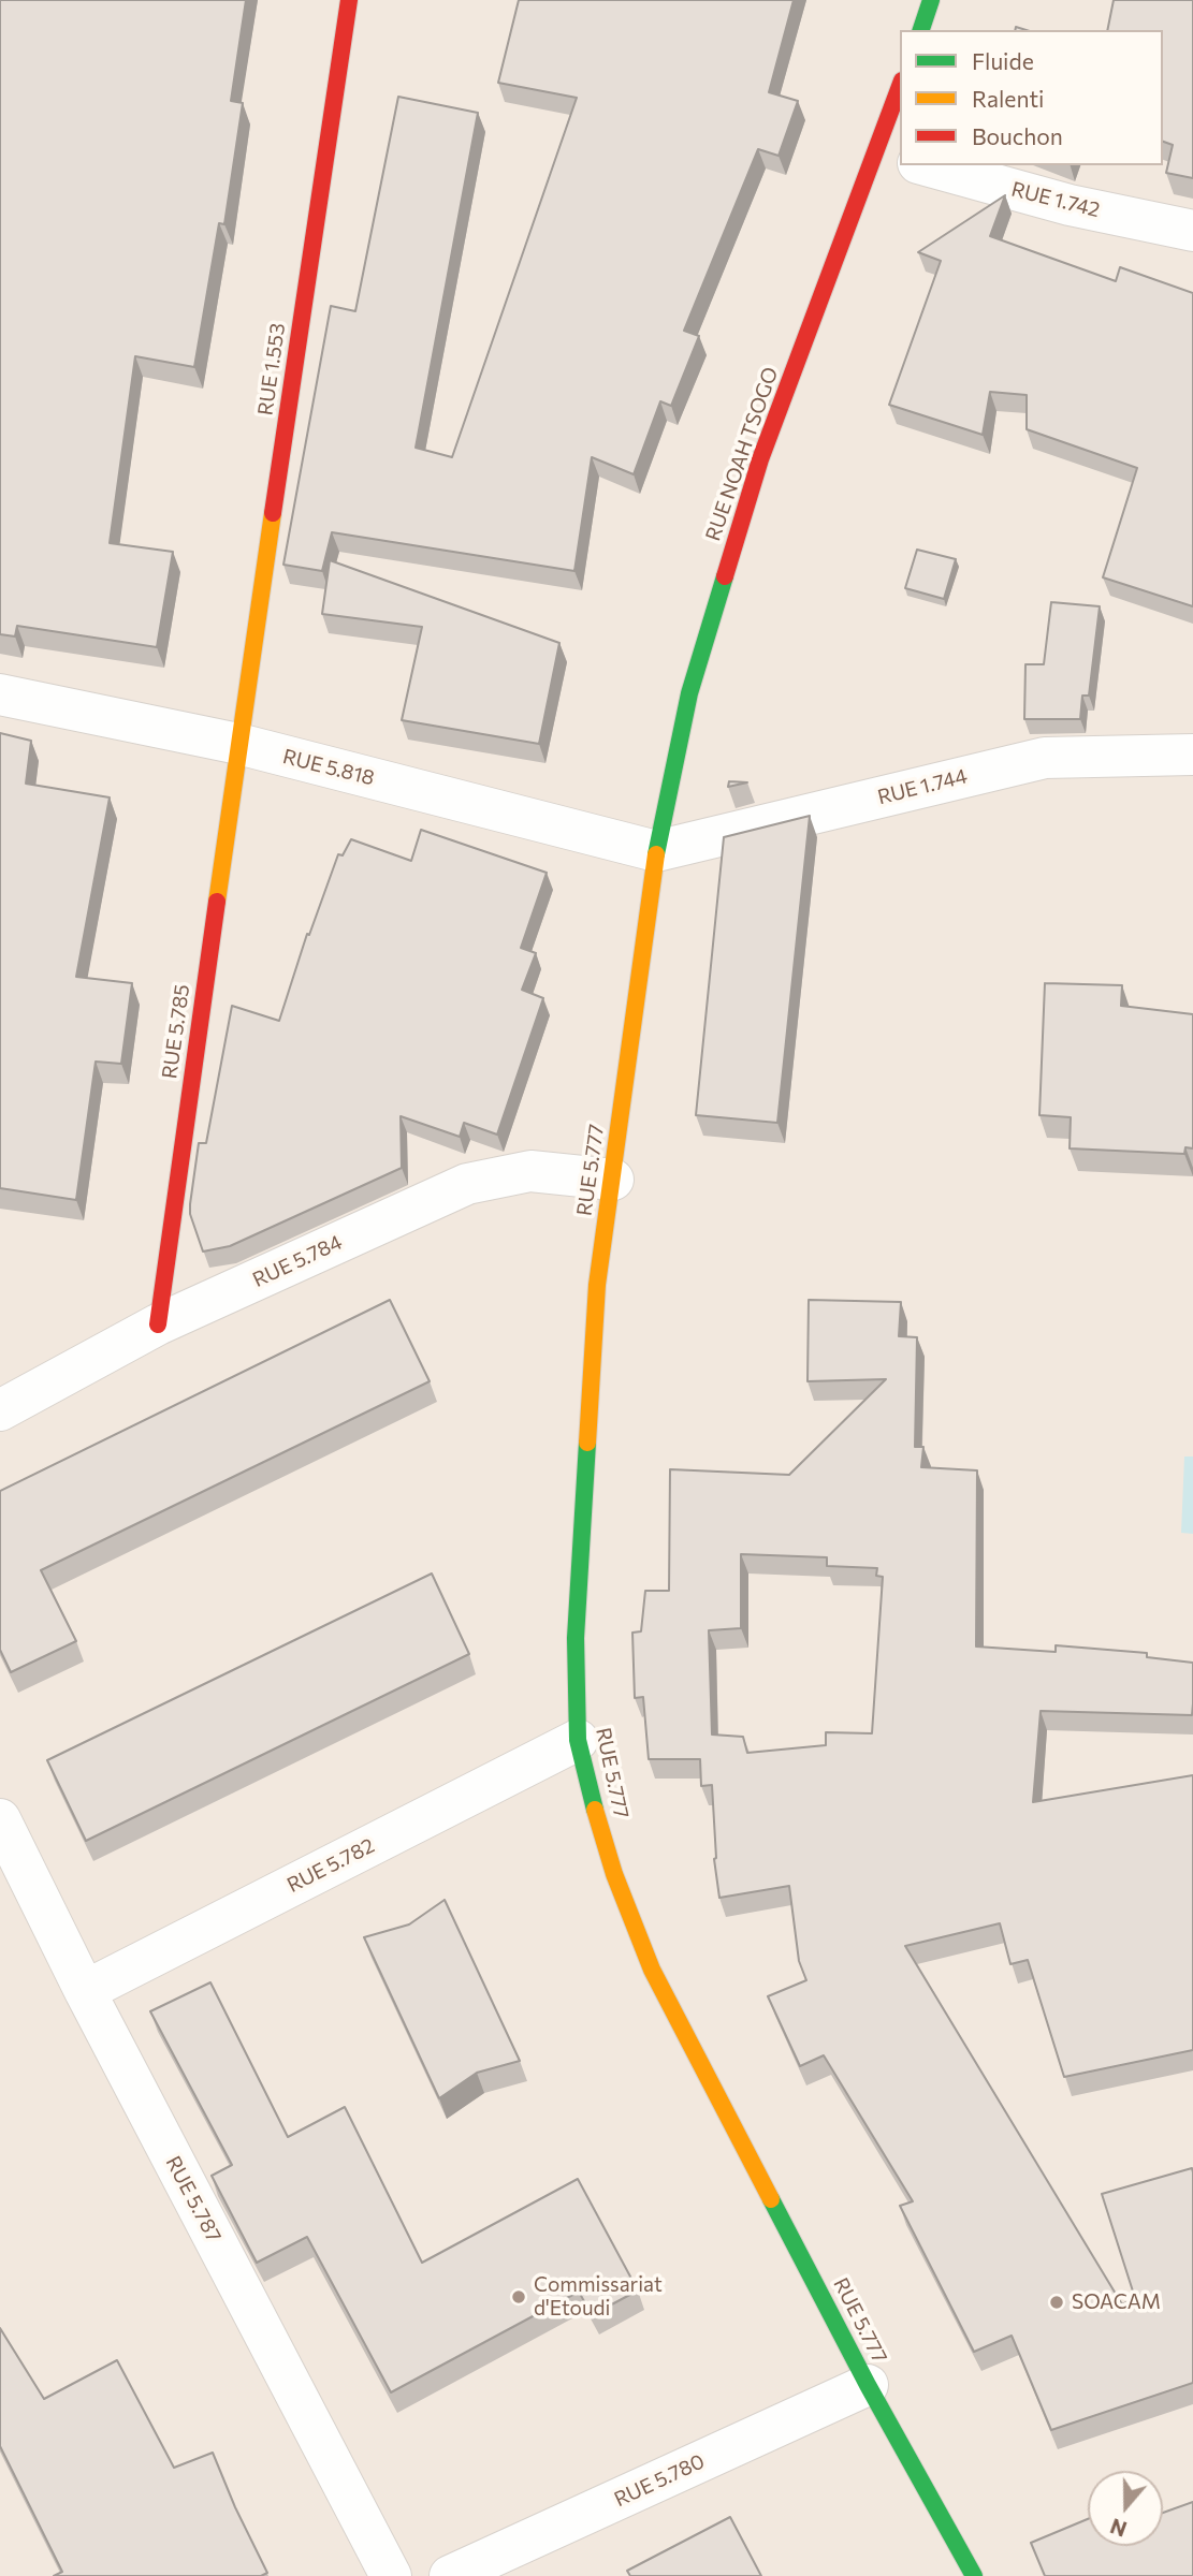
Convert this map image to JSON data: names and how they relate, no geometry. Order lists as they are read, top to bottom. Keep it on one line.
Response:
{"streets":{"main road":["RUE 1.553","RUE NOAH TSOGO","RUE 5.785","RUE 5.777"],"street":["RUE 1.742","RUE 5.818","RUE 1.744","RUE 5.784","RUE 5.782","RUE 5.787","RUE 5.780"]},"crossings":[["RUE 1.553","RUE 5.818"],["RUE 1.553","RUE 5.785"],["RUE NOAH TSOGO","RUE 5.818"],["RUE NOAH TSOGO","RUE 1.744"],["RUE NOAH TSOGO","RUE 5.777"],["RUE 5.818","RUE 1.744"],["RUE 5.818","RUE 5.785"],["RUE 5.818","RUE 5.777"],["RUE 1.744","RUE 5.777"],["RUE 5.785","RUE 5.784"],["RUE 5.777","RUE 5.784"],["RUE 5.777","RUE 5.782"],["RUE 5.777","RUE 5.780"],["RUE 5.782","RUE 5.787"]],"places":["Commissariat d'Etoudi","SOACAM"],"legend":["Fluide","Ralenti","Bouchon"],"north":"bottom"}
